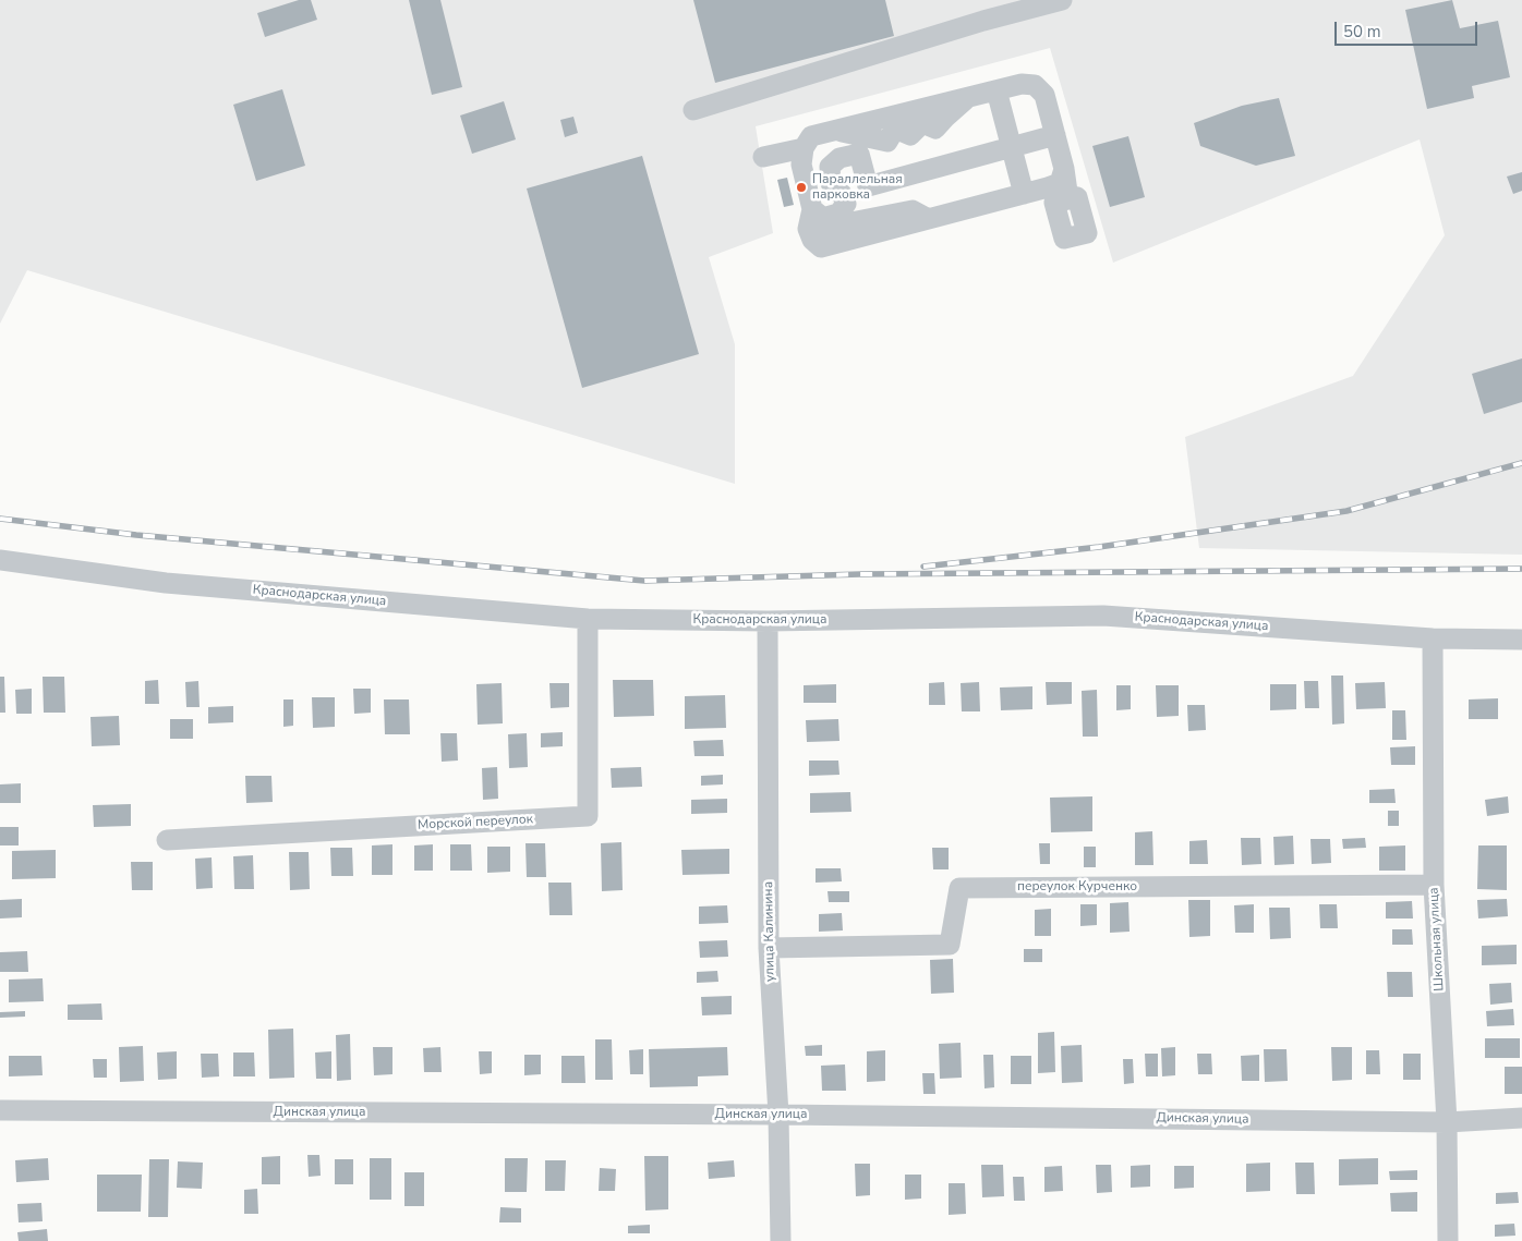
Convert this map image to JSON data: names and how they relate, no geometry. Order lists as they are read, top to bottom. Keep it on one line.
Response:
{"streets":{"street":["Краснодарская улица","Морской переулок","переулок Курченко","улица Калинина","Школьная улица","Динская улица"]},"crossings":[["Краснодарская улица","Морской переулок"],["Краснодарская улица","улица Калинина"],["Краснодарская улица","Школьная улица"],["переулок Курченко","улица Калинина"],["переулок Курченко","Школьная улица"],["улица Калинина","Динская улица"],["Школьная улица","Динская улица"]],"places":["Параллельная парковка"],"scale_bar":"50 m"}
